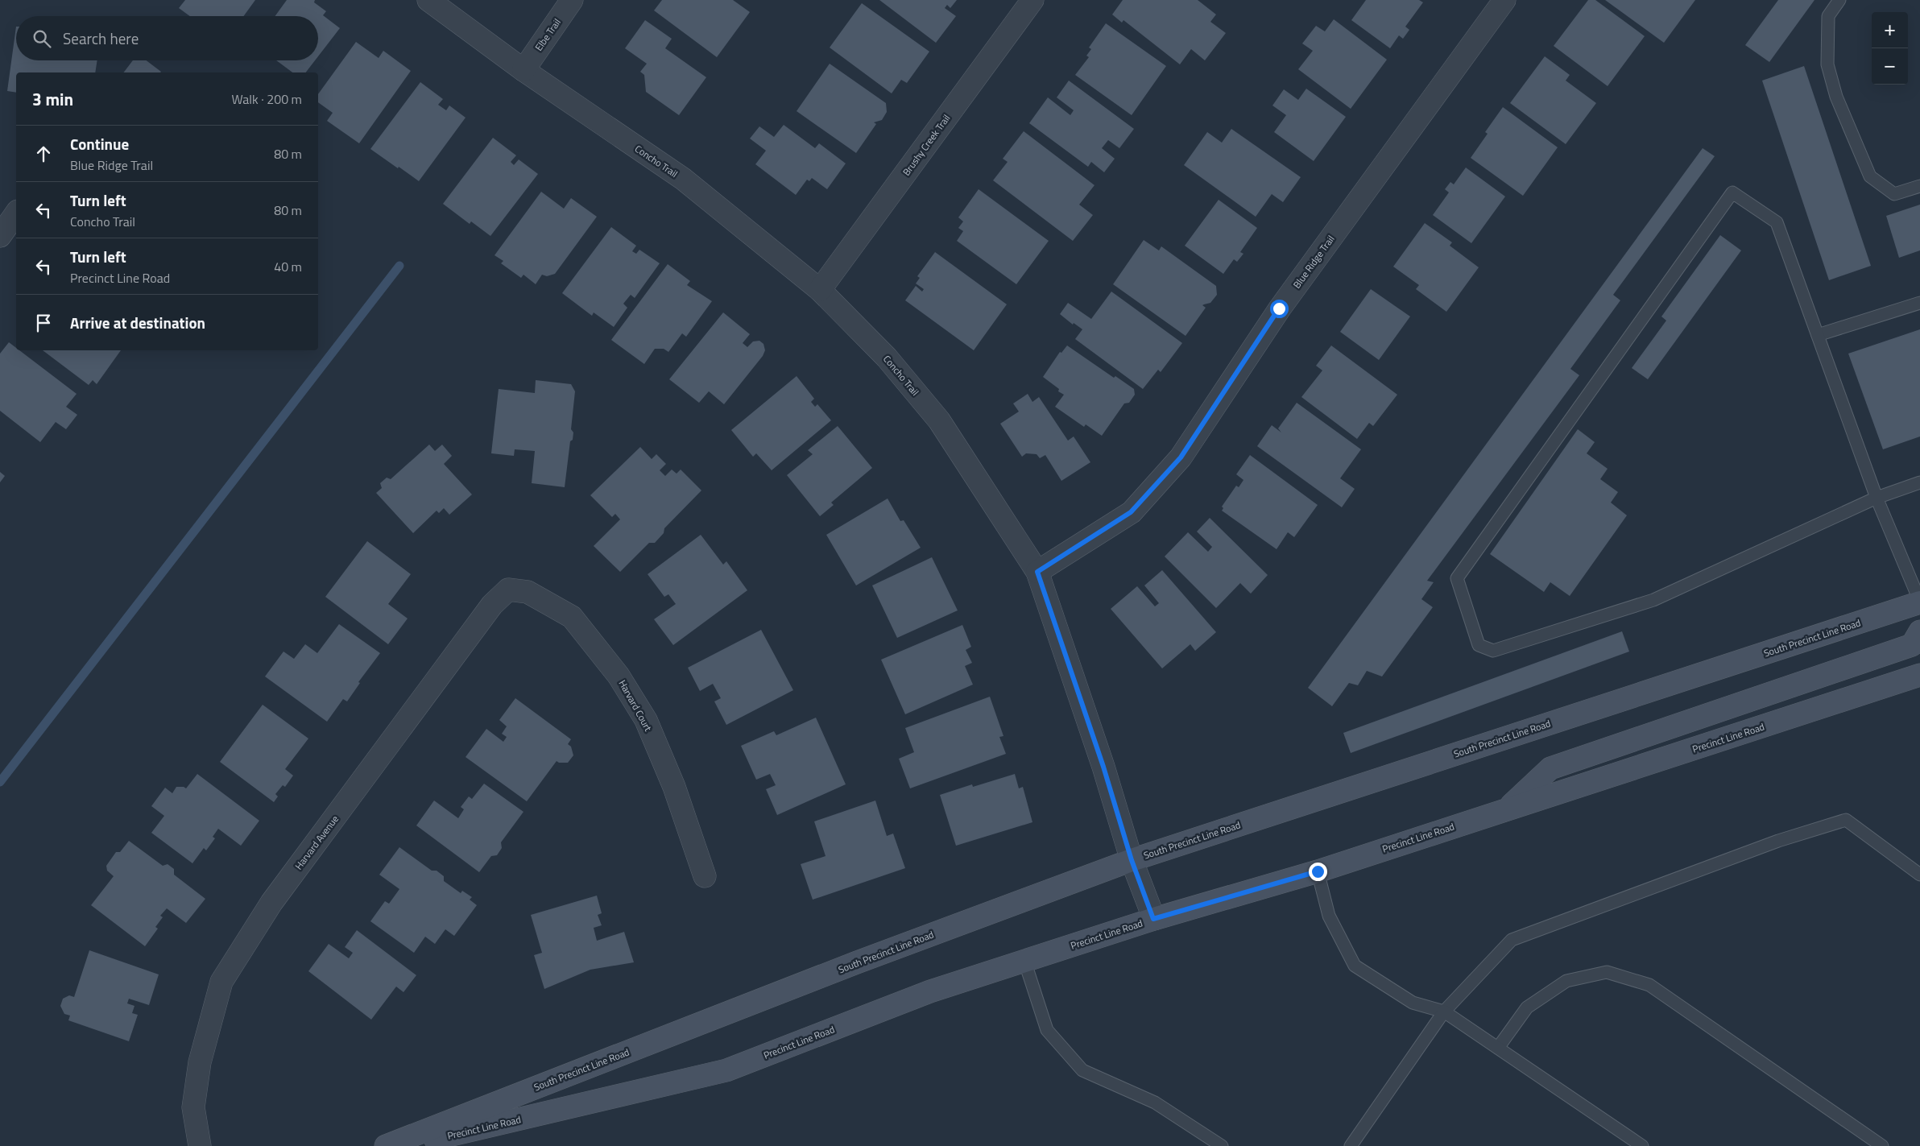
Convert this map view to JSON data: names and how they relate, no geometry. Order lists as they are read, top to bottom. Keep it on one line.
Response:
{"streets":{"main road":["South Precinct Line Road","Precinct Line Road"],"street":["Elbe Trail","Brushy Creek Trail","Concho Trail","Blue Ridge Trail","Harvard Court","Harvard Avenue"]},"crossings":[["Elbe Trail","Concho Trail"],["Brushy Creek Trail","Concho Trail"],["Concho Trail","Blue Ridge Trail"],["Concho Trail","South Precinct Line Road"],["Concho Trail","Precinct Line Road"],["Harvard Court","Harvard Avenue"]],"page":{"map_buttons":["+","−"],"search":"Search here","heading":["3 min","Walk · 200 m"],"list":[["Continue","Blue Ridge Trail","80 m"],["Turn left","Concho Trail","80 m"],["Turn left","Precinct Line Road","40 m"],"Arrive at destination"]}}
